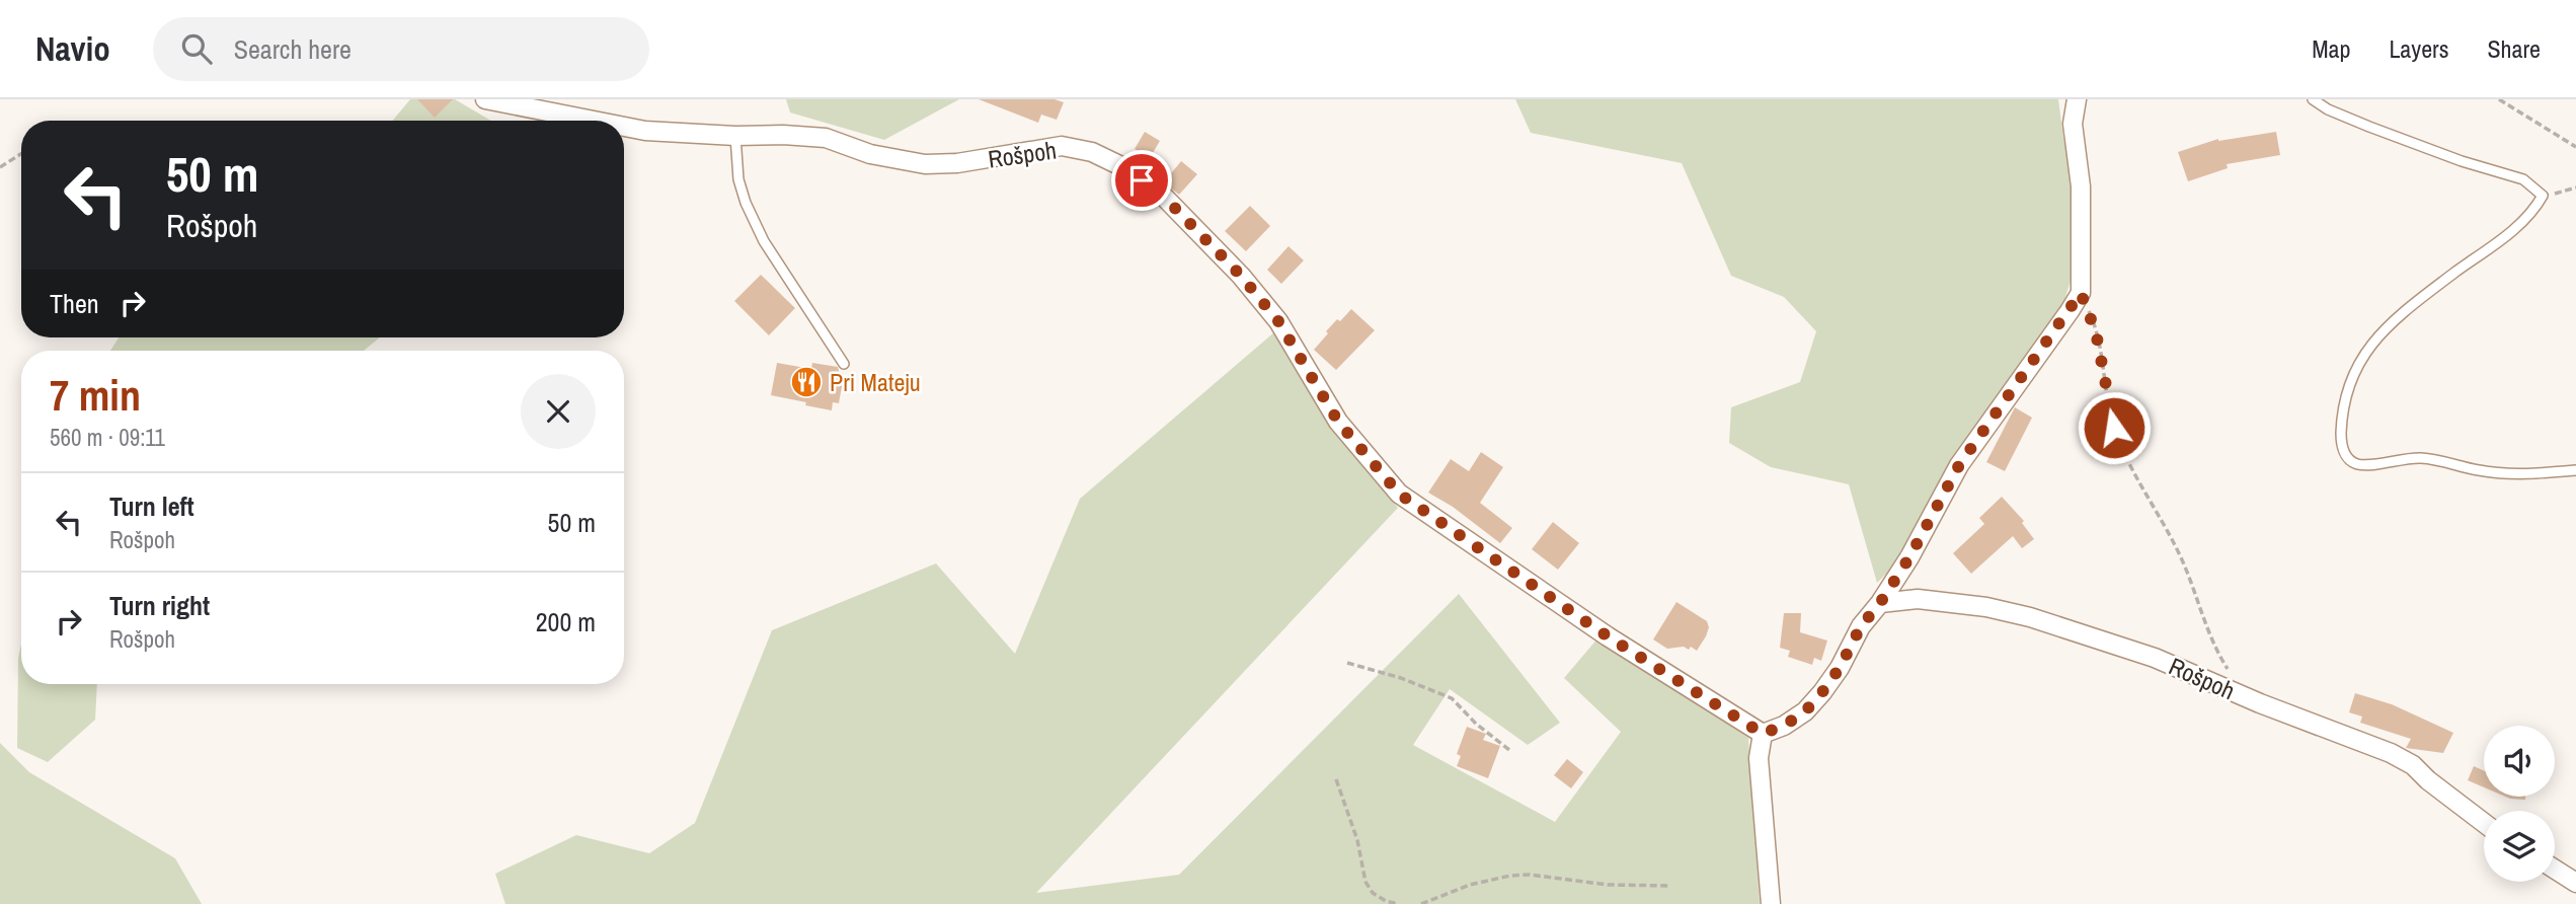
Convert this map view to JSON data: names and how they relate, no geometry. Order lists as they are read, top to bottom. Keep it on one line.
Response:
{"streets":{"street":["Rošpoh"]},"places":{"restaurant":["Pri Mateju"]},"page":{"header":"Navio","search":"Search here","nav":["Map","Layers","Share"],"turn":["50 m","Rošpoh"],"then":"Then","heading":["7 min","560 m · 09:11"],"list":[{"name":"Turn left","note":"Rošpoh","value":"50 m"},{"name":"Turn right","note":"Rošpoh","value":"200 m"}]}}
